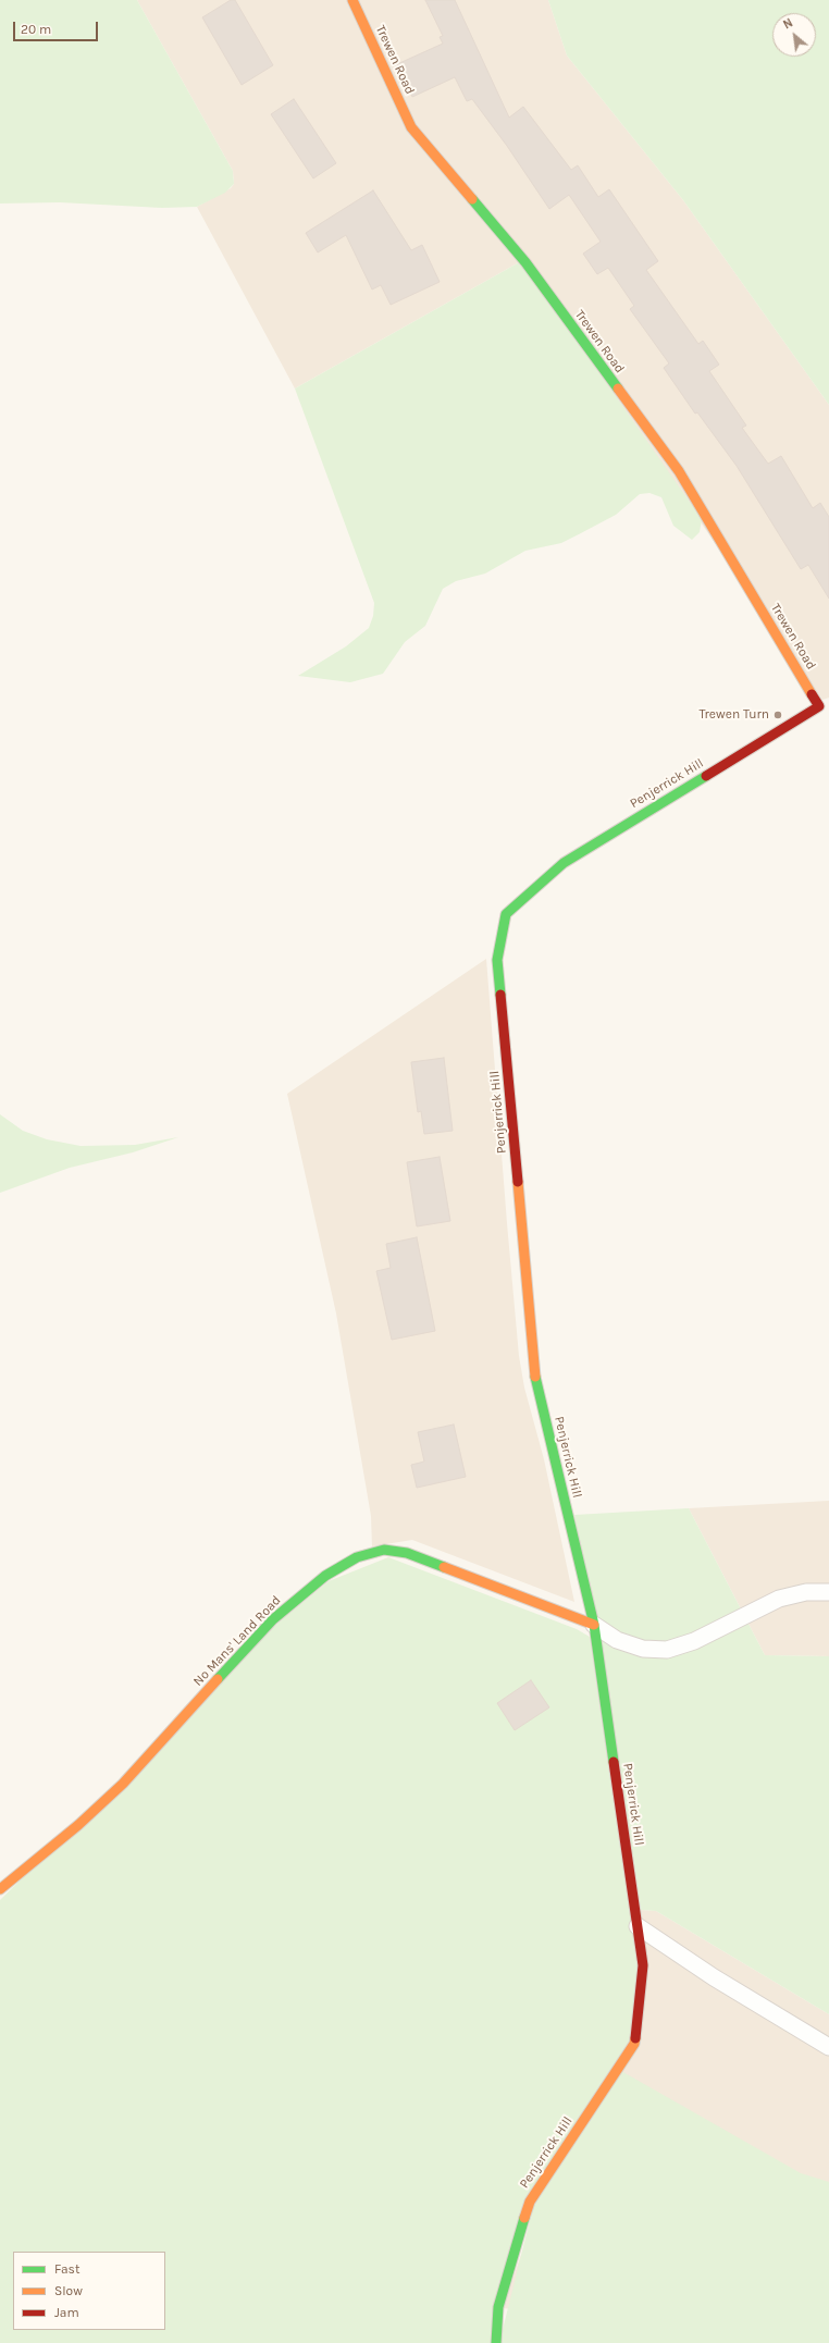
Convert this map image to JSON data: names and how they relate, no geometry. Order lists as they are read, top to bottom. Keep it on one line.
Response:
{"streets":{"street":["Trewen Road","Penjerrick Hill","No Mans' Land Road"]},"crossings":[["Trewen Road","Penjerrick Hill"],["Penjerrick Hill","No Mans' Land Road"]],"places":["Trewen Turn"],"legend":["Fast","Slow","Jam"],"scale_bar":"20 m","north":"top left"}
